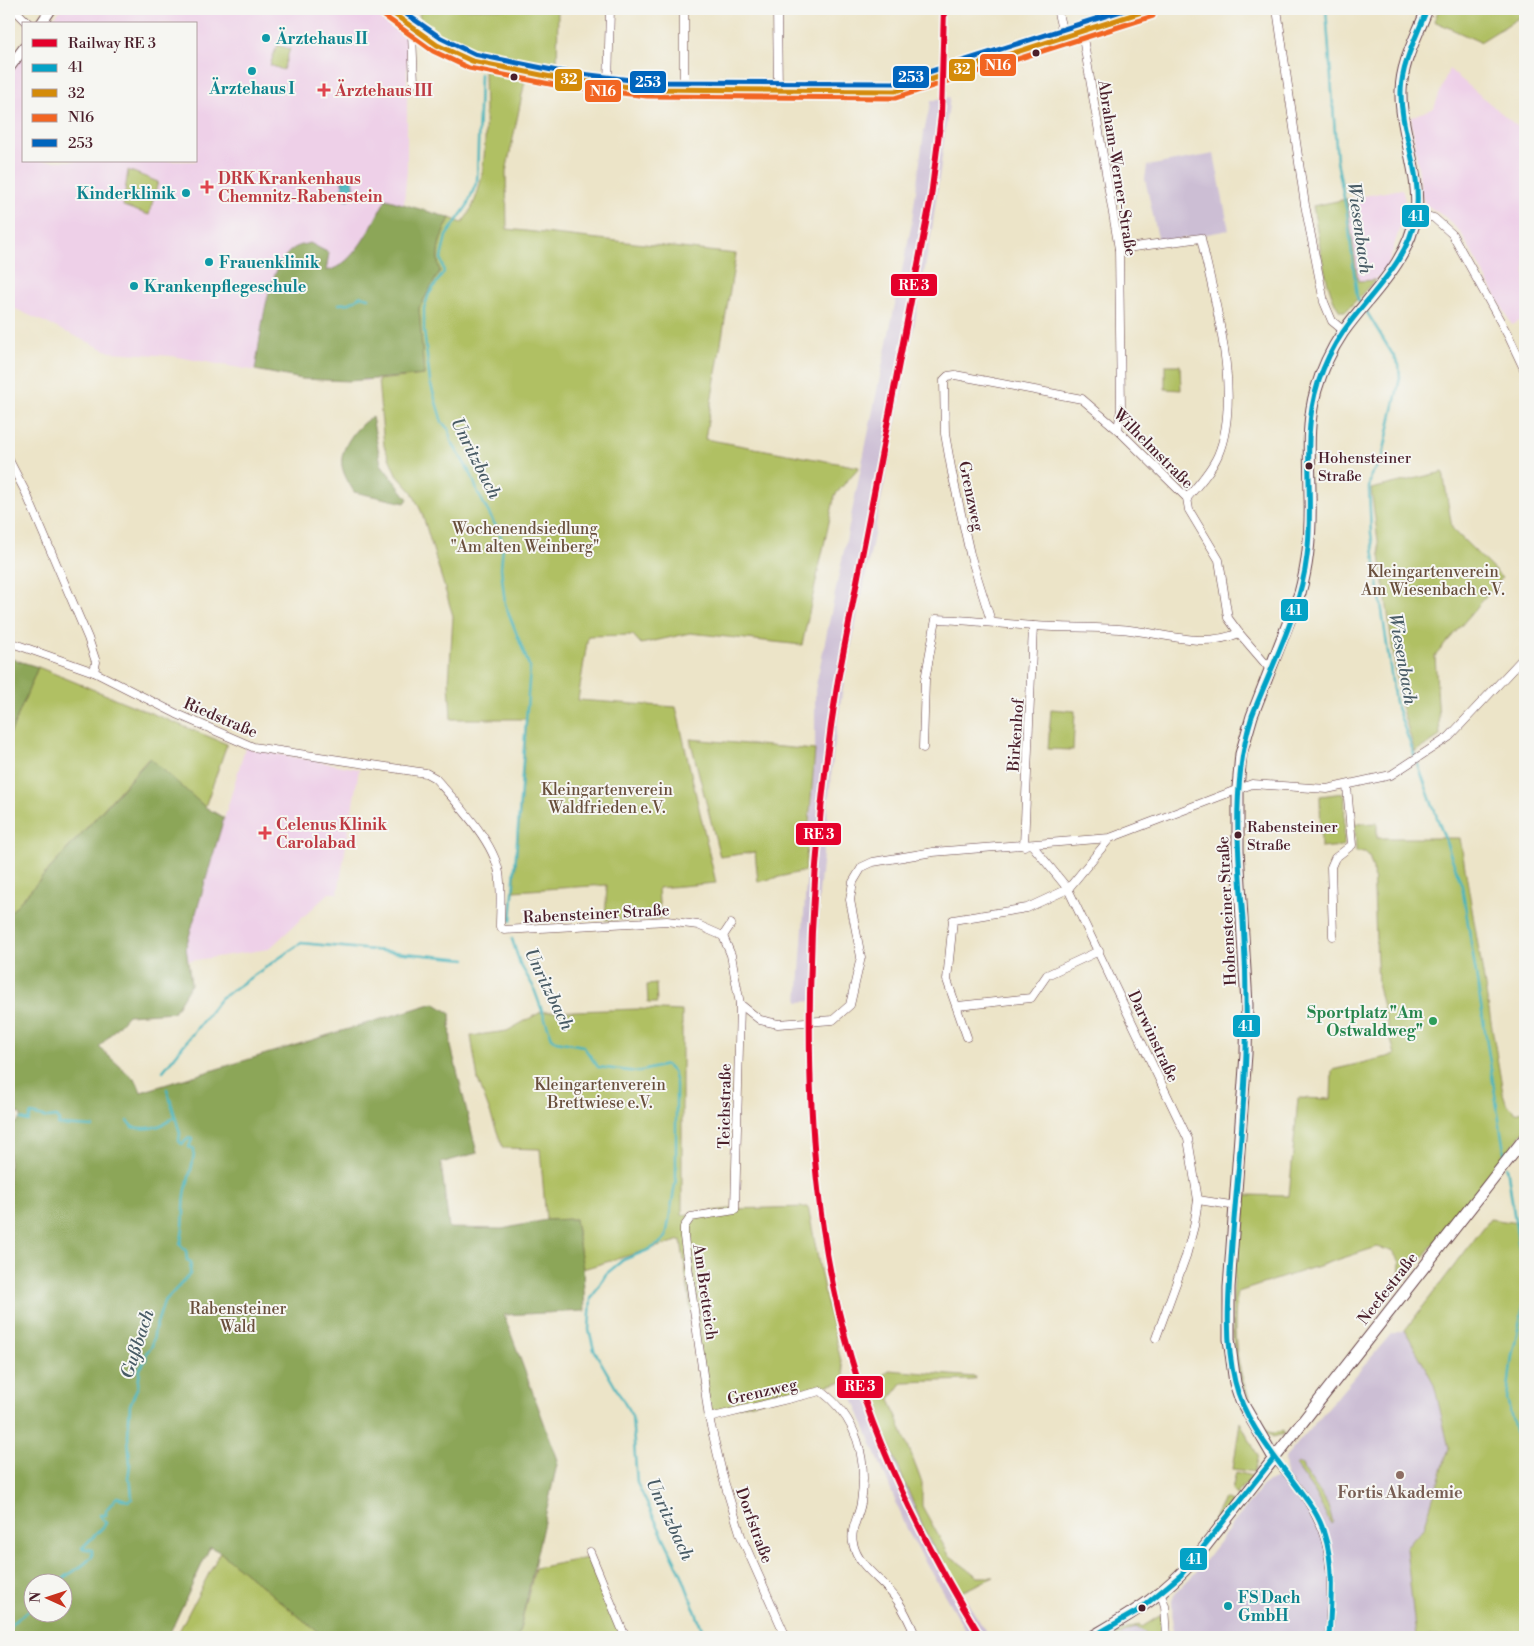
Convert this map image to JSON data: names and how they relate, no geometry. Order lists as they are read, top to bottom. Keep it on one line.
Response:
{"streets":{"main road":["Hohensteiner Straße","Neefestraße"],"street":["Abraham-Werner-Straße","Wilhelmstraße","Grenzweg","Riedstraße","Birkenhof","Rabensteiner Straße","Darwinstraße","Teichstraße","Am Bretteich","Dorfstraße"]},"crossings":[["Abraham-Werner-Straße","Wilhelmstraße"],["Wilhelmstraße","Grenzweg"],["Wilhelmstraße","Hohensteiner Straße"],["Grenzweg","Am Bretteich"],["Grenzweg","Dorfstraße"],["Riedstraße","Rabensteiner Straße"],["Hohensteiner Straße","Neefestraße"],["Teichstraße","Am Bretteich"],["Am Bretteich","Dorfstraße"]],"water":["Wiesenbach","Unritzbach","Gußbach"],"parks":["Wochenendsiedlung \"Am alten Weinberg\"","Kleingartenverein Am Wiesenbach e.V.","Kleingartenverein Waldfrieden e.V.","Kleingartenverein Brettwiese e.V.","Rabensteiner Wald"],"places":{"other":["Ärztehaus II","Ärztehaus I","Kinderklinik","Frauenklinik","Krankenpflegeschule","Hohensteiner Straße","Rabensteiner Straße","Sportplatz \"Am Ostwaldweg\"","Fortis Akademie","FS Dach GmbH"],"health":["Ärztehaus III","DRK Krankenhaus Chemnitz-Rabenstein","Celenus Klinik Carolabad"]},"lines":["transit line 41","transit line 32","transit line 253","transit line N16"],"legend":["Railway RE 3","41","32","N16","253"],"north":"left"}
